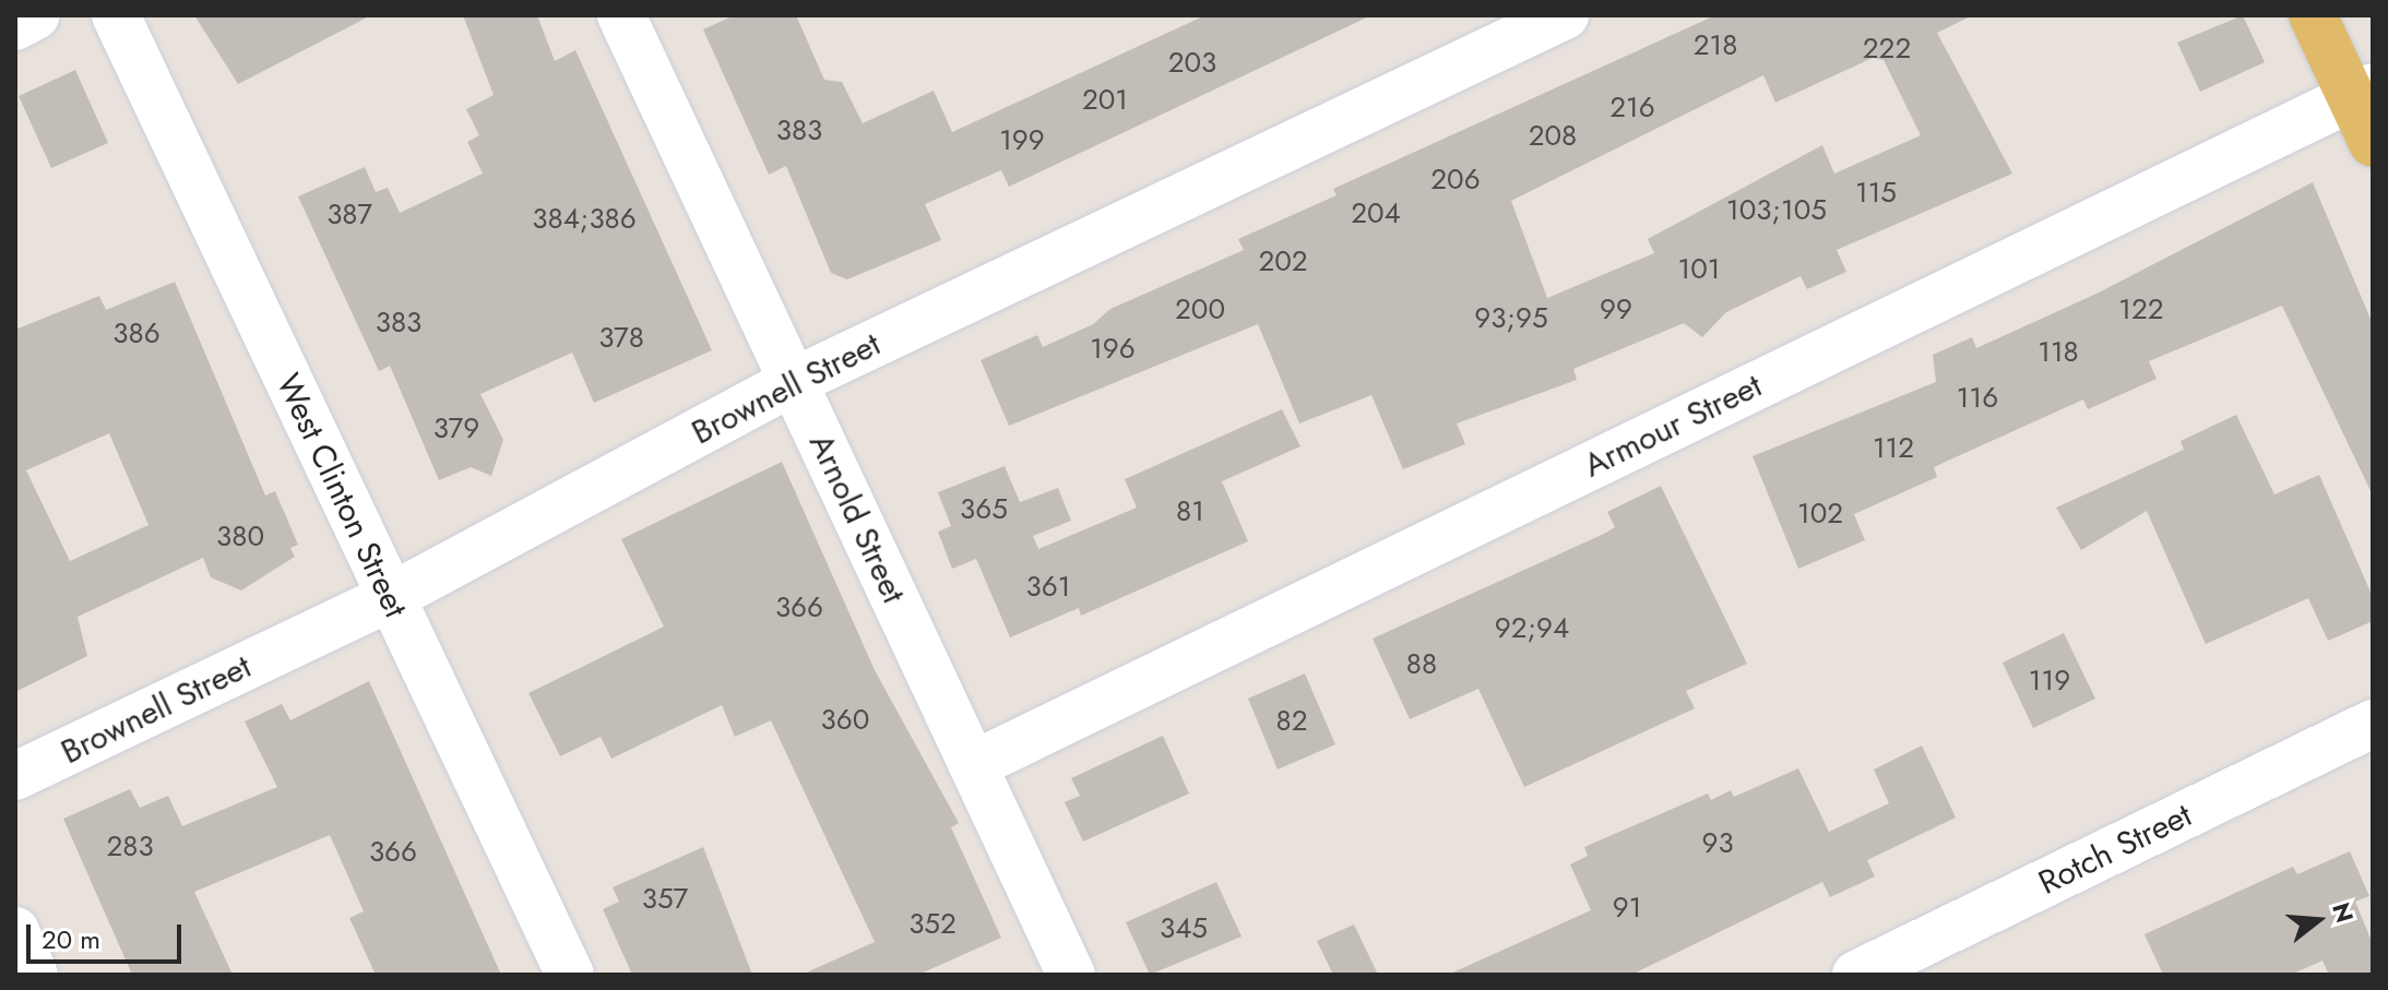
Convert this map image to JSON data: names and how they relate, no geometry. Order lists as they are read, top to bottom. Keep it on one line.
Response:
{"streets":{"street":["Brownell Street","Armour Street","West Clinton Street","Arnold Street","Rotch Street"]},"crossings":[["Brownell Street","West Clinton Street"],["Brownell Street","Arnold Street"],["Armour Street","Arnold Street"]],"house_numbers":["218","222","203","201","216","383","208","199","206","115","103;105","204","387","384;386","202","101","200","99","122","93;95","383","386","378","196","118","116","379","112","365","81","102","380","361","366","92;94","88","119","360","82","93","283","366","357","91","352","345"],"scale_bar":"20 m","north":"right"}
